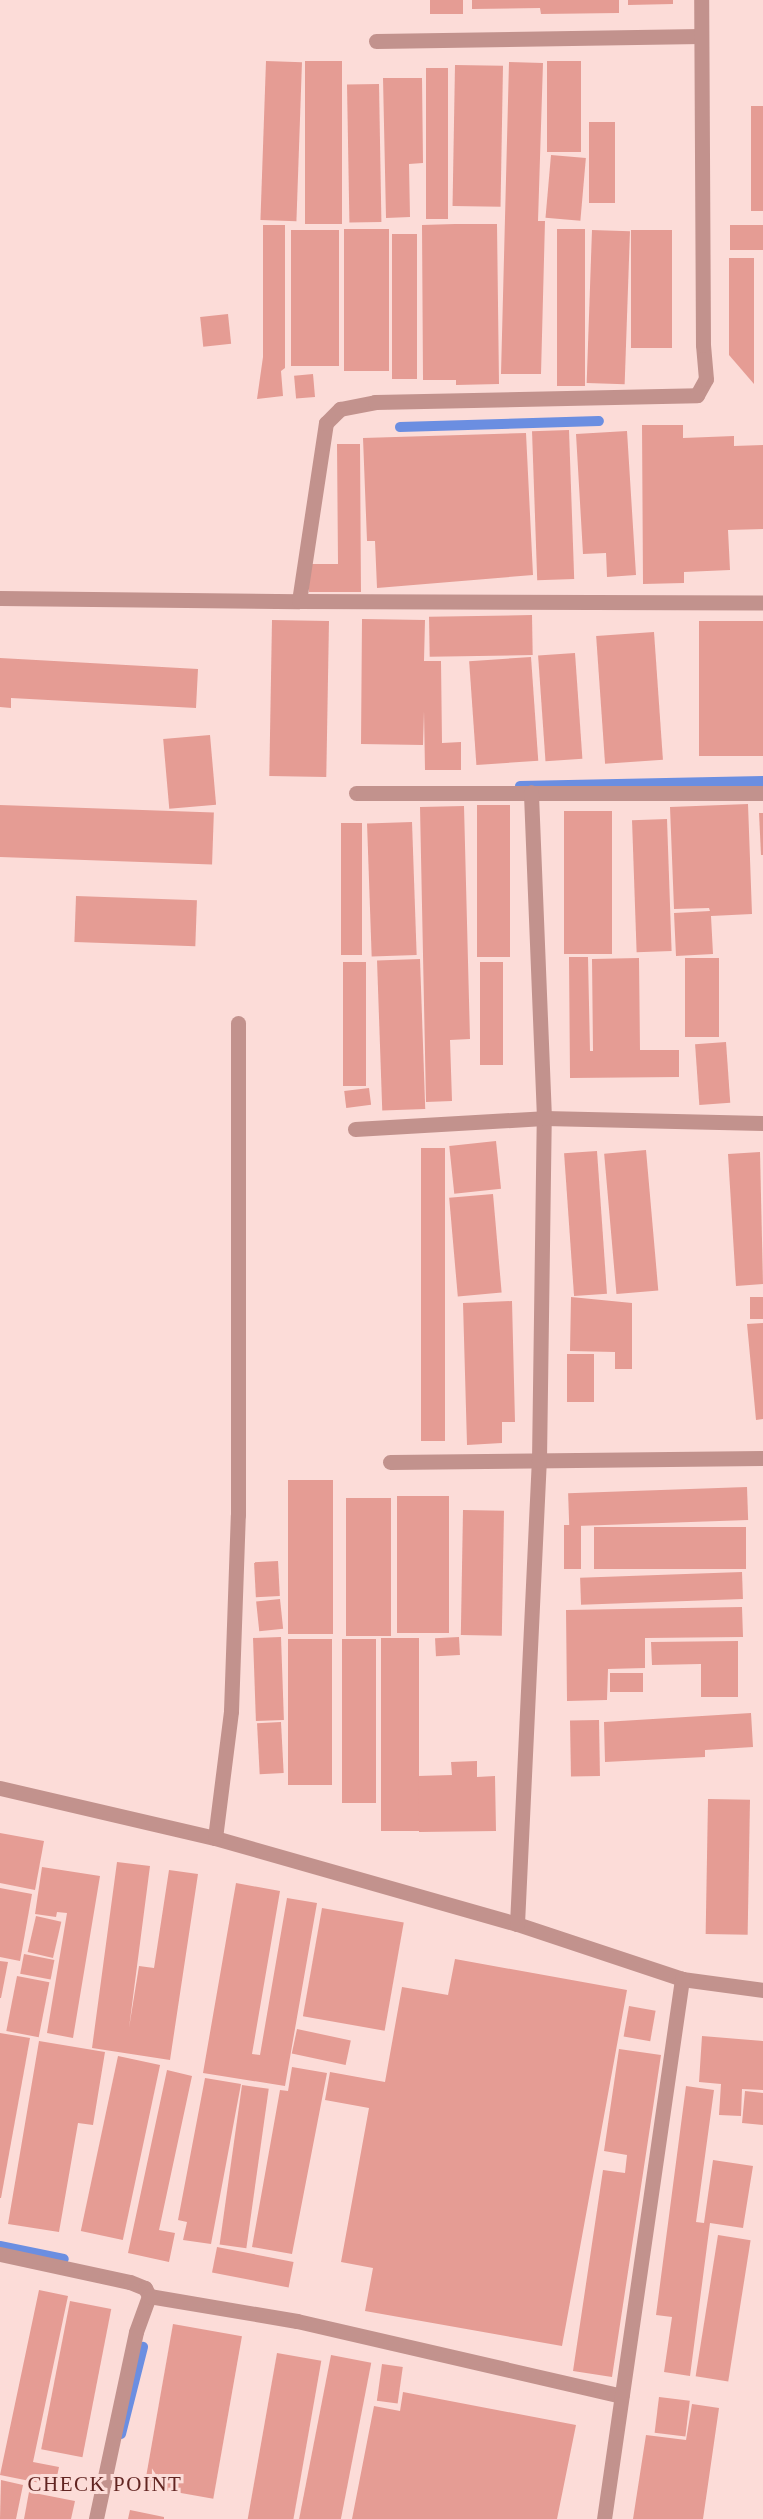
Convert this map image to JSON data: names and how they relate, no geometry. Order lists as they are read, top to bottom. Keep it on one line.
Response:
{"districts":["CHECK POINT"]}
